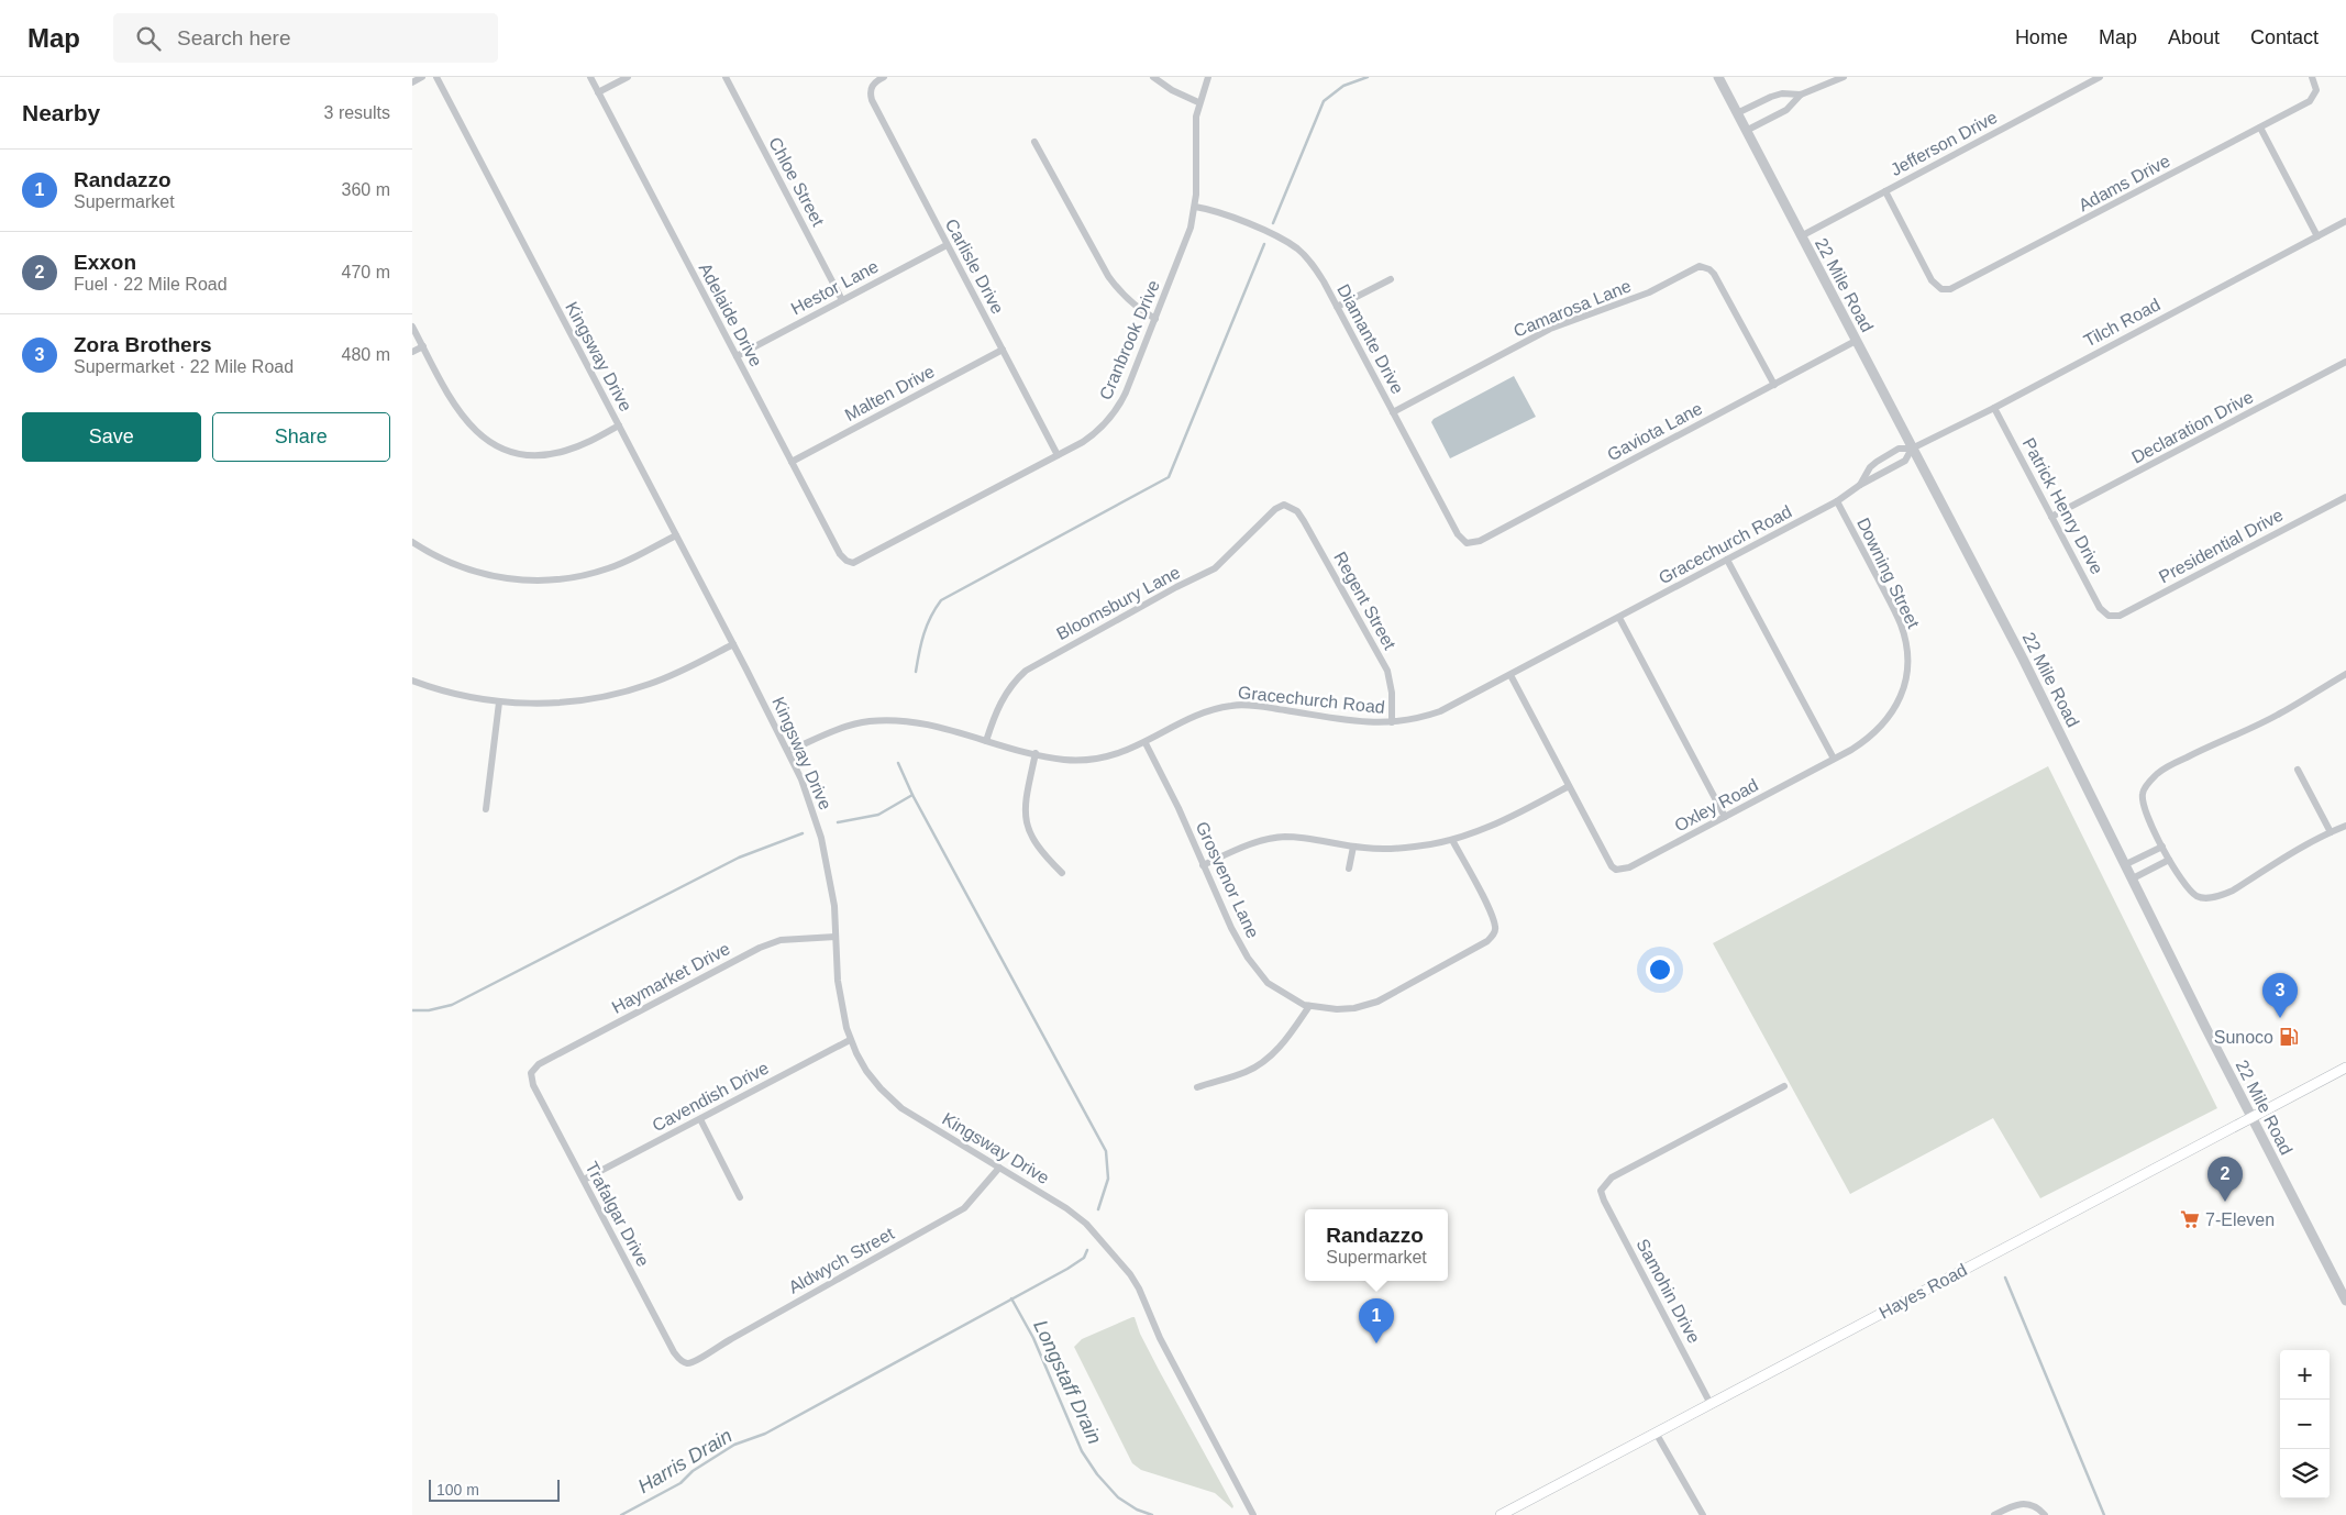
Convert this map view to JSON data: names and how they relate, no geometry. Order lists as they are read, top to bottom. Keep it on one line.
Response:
{"streets":{"main road":["Hayes Road"],"street":["Jefferson Drive","Chloe Street","Adams Drive","Carlisle Drive","22 Mile Road","Hestor Lane","Camarosa Lane","Adelaide Drive","Tilch Road","Diamante Drive","Cranbrook Drive","Kingsway Drive","Malten Drive","Declaration Drive","Gaviota Lane","Patrick Henry Drive","Gracechurch Road","Presidential Drive","Downing Street","Regent Street","Bloomsbury Lane","Oxley Road","Grosvenor Lane","Haymarket Drive","Cavendish Drive","Trafalgar Drive","Aldwych Street","Samohin Drive"]},"crossings":[["Jefferson Drive","Adams Drive"],["Jefferson Drive","22 Mile Road"],["Chloe Street","Hestor Lane"],["Carlisle Drive","Hestor Lane"],["Carlisle Drive","Cranbrook Drive"],["Carlisle Drive","Malten Drive"],["22 Mile Road","Tilch Road"],["22 Mile Road","Gaviota Lane"],["22 Mile Road","Gracechurch Road"],["22 Mile Road","Hayes Road"],["Hestor Lane","Adelaide Drive"],["Camarosa Lane","Diamante Drive"],["Camarosa Lane","Gaviota Lane"],["Adelaide Drive","Cranbrook Drive"],["Adelaide Drive","Malten Drive"],["Tilch Road","Patrick Henry Drive"],["Tilch Road","Gracechurch Road"],["Diamante Drive","Cranbrook Drive"],["Diamante Drive","Gaviota Lane"],["Kingsway Drive","Gracechurch Road"],["Kingsway Drive","Haymarket Drive"],["Kingsway Drive","Cavendish Drive"],["Kingsway Drive","Aldwych Street"],["Declaration Drive","Patrick Henry Drive"],["Patrick Henry Drive","Presidential Drive"],["Gracechurch Road","Downing Street"],["Gracechurch Road","Regent Street"],["Gracechurch Road","Bloomsbury Lane"],["Gracechurch Road","Grosvenor Lane"],["Downing Street","Oxley Road"],["Regent Street","Bloomsbury Lane"],["Haymarket Drive","Trafalgar Drive"],["Cavendish Drive","Trafalgar Drive"],["Trafalgar Drive","Aldwych Street"],["Samohin Drive","Hayes Road"]],"water":["Longstaff Drain","Harris Drain"],"places":{"fuel station":["Sunoco"],"supermarket":["7-Eleven"]},"scale_bar":"100 m","page":{"header":"Map","search":"Search here","nav":["Home","Map","About","Contact"],"heading":["Nearby","3 results"],"list":[{"mark":"1","name":"Randazzo","note":"Supermarket","value":"360 m"},{"mark":"2","name":"Exxon","note":"Fuel · 22 Mile Road","value":"470 m"},{"mark":"3","name":"Zora Brothers","note":"Supermarket · 22 Mile Road","value":"480 m"}],"buttons":["Save","Share"],"pins":["3","2","1"],"popup":["Randazzo","Supermarket"],"map_buttons":["+","−"],"scale":"100 m"}}
